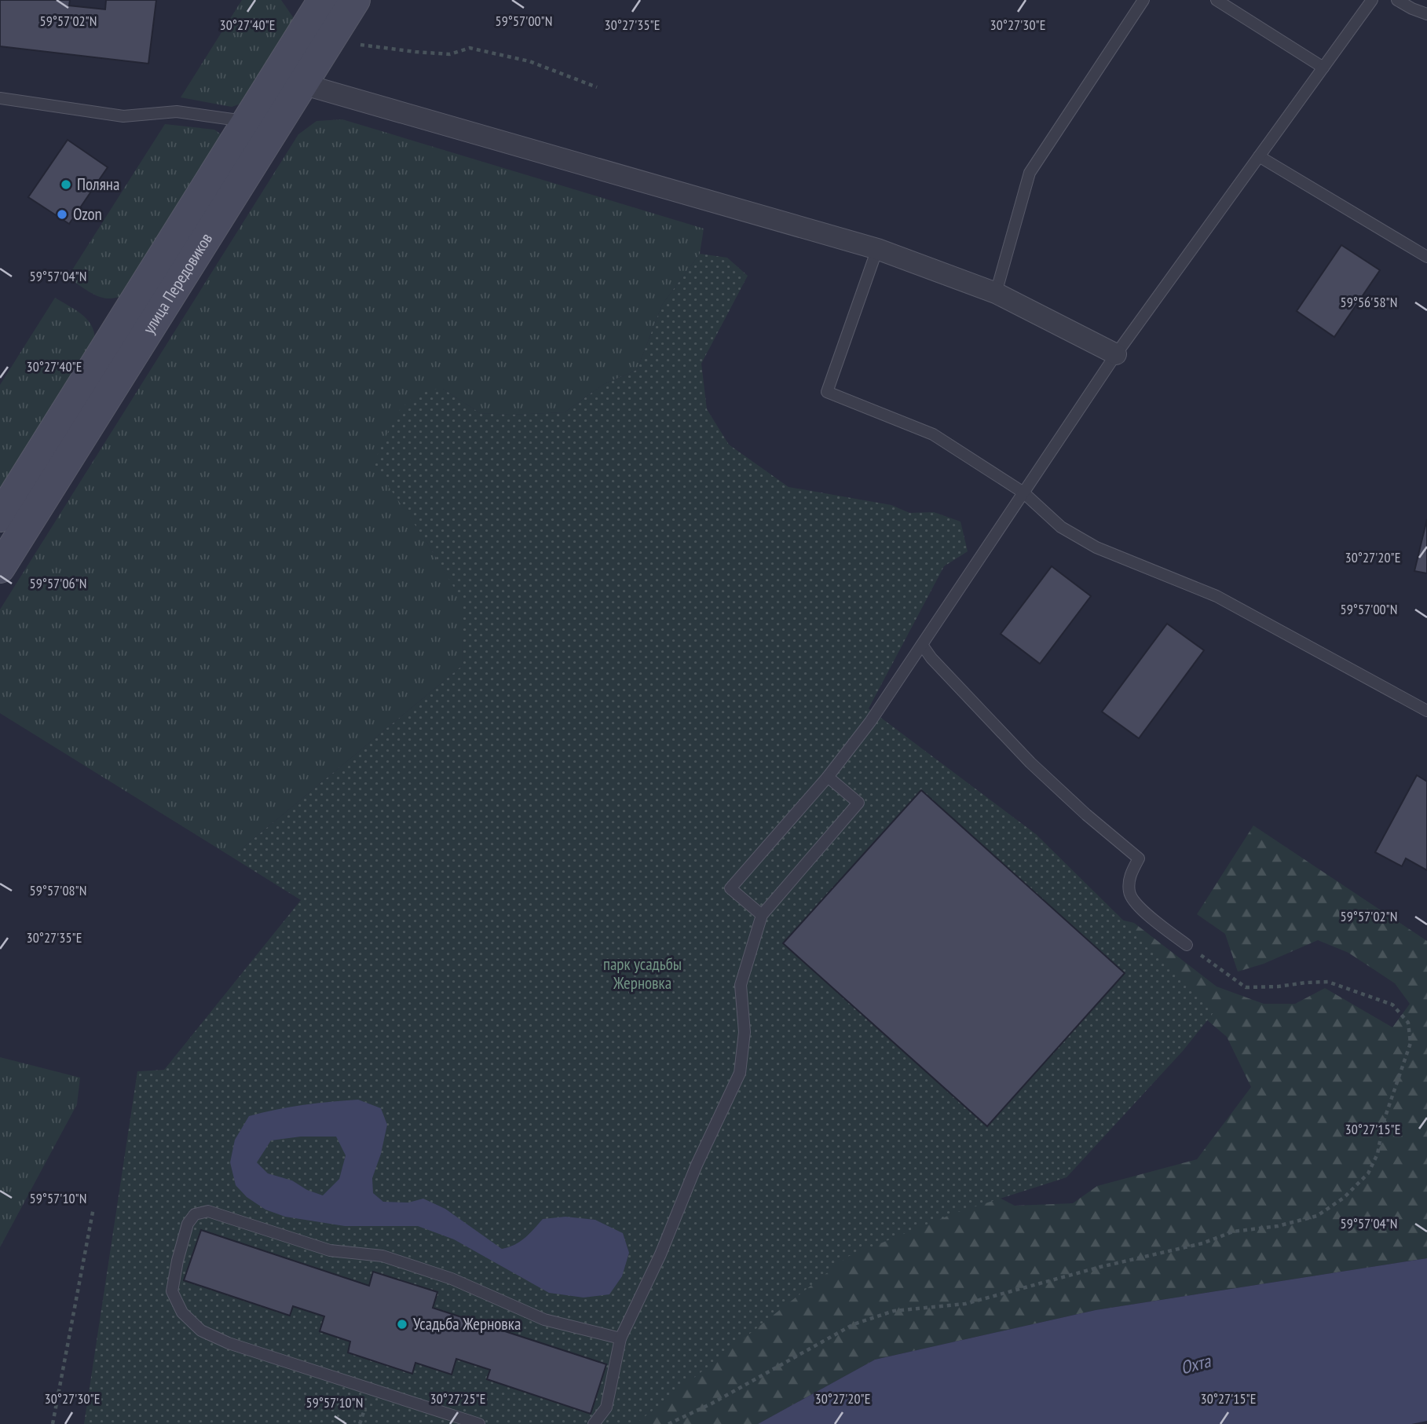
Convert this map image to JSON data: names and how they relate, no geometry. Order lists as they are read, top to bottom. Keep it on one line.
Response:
{"streets":{"main road":["улица Передовиков"]},"water":["Охта"],"parks":["парк усадьбы Жерновка"],"places":["Поляна","Ozon","Усадьба Жерновка"],"coordinates":["59°57'02\"N","59°57'00\"N","30°27'40\"E","30°27'35\"E","30°27'30\"E","59°57'04\"N","59°56'58\"N","30°27'20\"E","59°57'06\"N","59°57'08\"N","30°27'15\"E","59°57'10\"N","30°27'25\"E"]}
